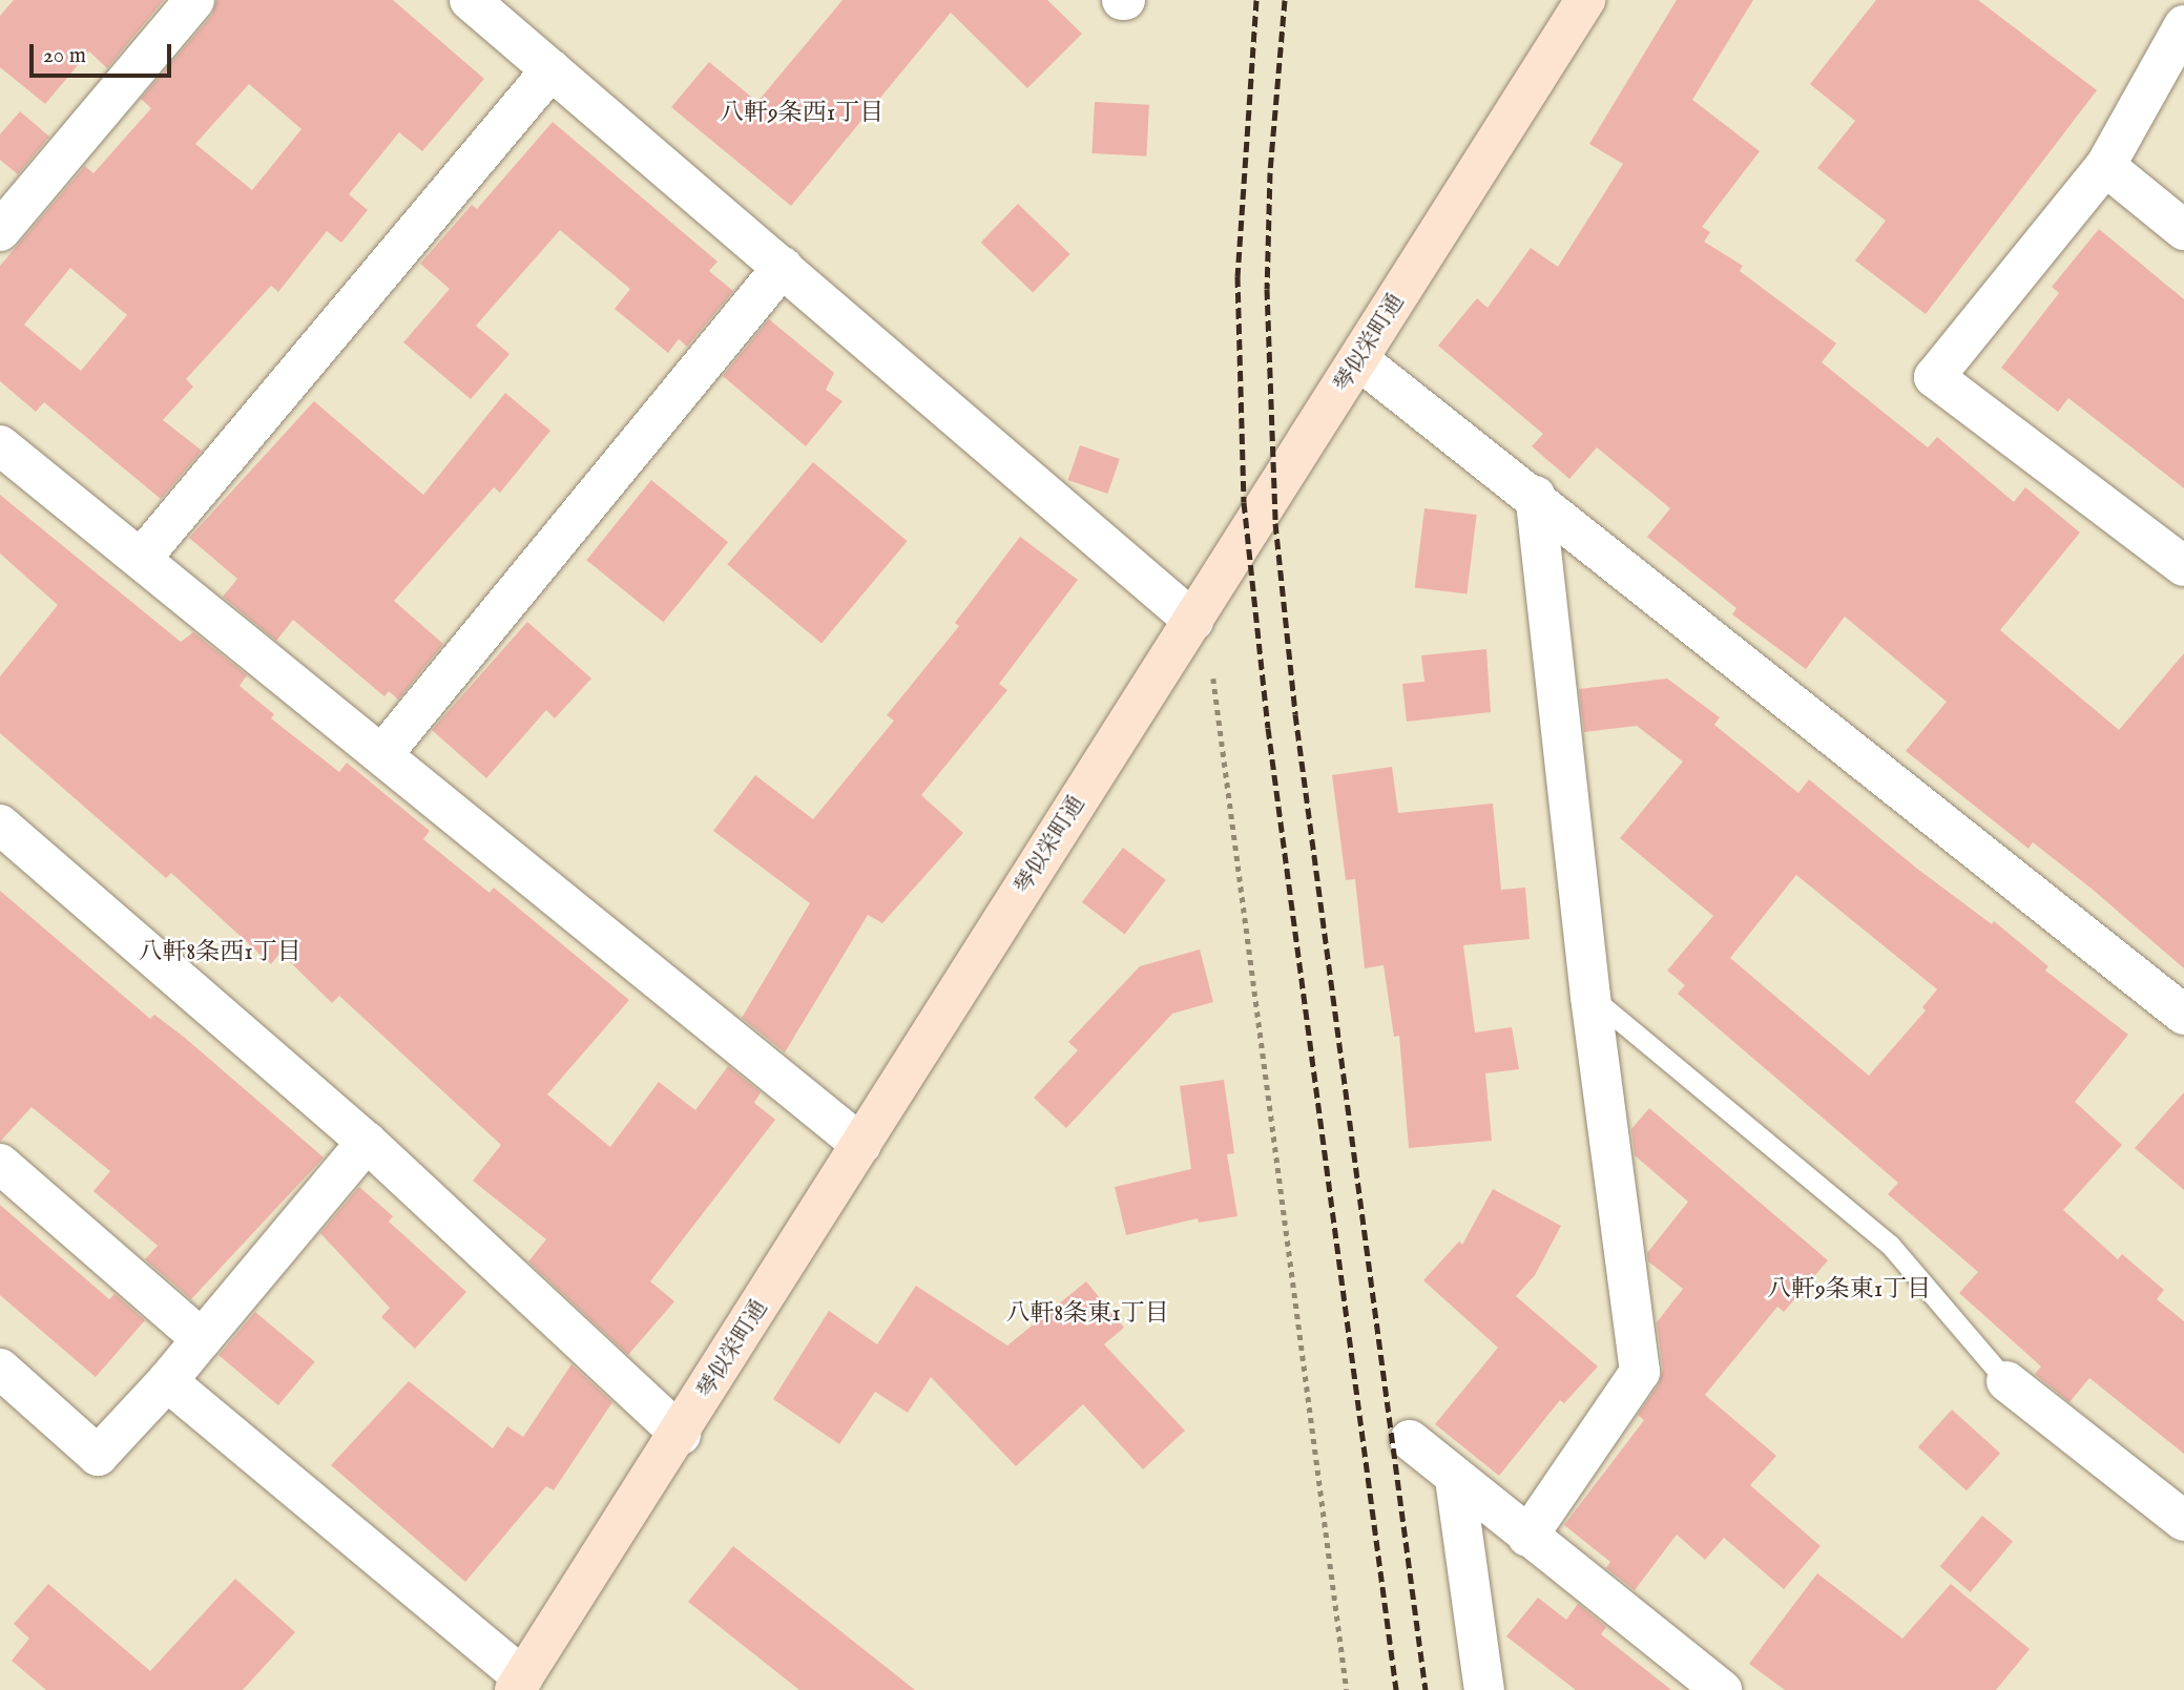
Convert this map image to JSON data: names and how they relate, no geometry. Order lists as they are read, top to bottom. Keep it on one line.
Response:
{"streets":{"main road":["琴似栄町通"]},"districts":["八軒9条西1丁目","八軒8条西1丁目","八軒9条東1丁目","八軒8条東1丁目"],"scale_bar":"20 m"}
